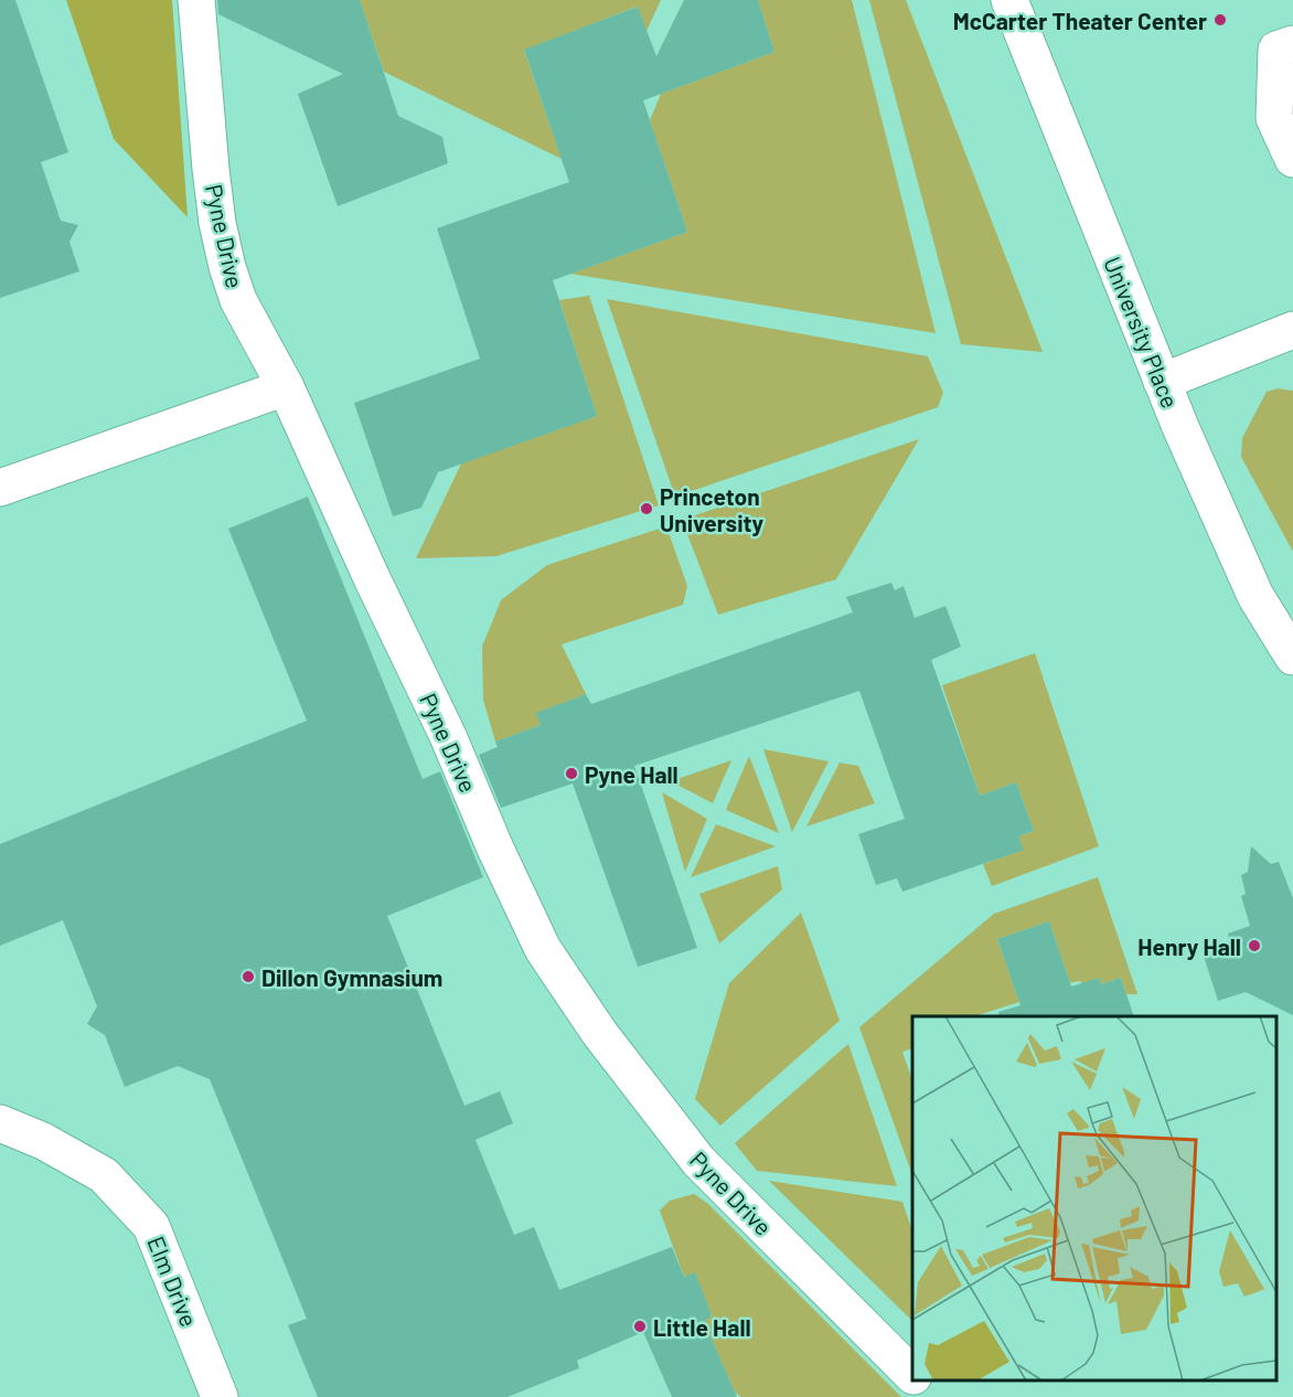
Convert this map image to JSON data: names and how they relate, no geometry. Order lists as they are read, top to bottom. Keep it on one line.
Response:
{"streets":{"street":["Pyne Drive","University Place","Elm Drive"]},"places":["McCarter Theater Center","Princeton University","Pyne Hall","Henry Hall","Dillon Gymnasium","Little Hall"]}
